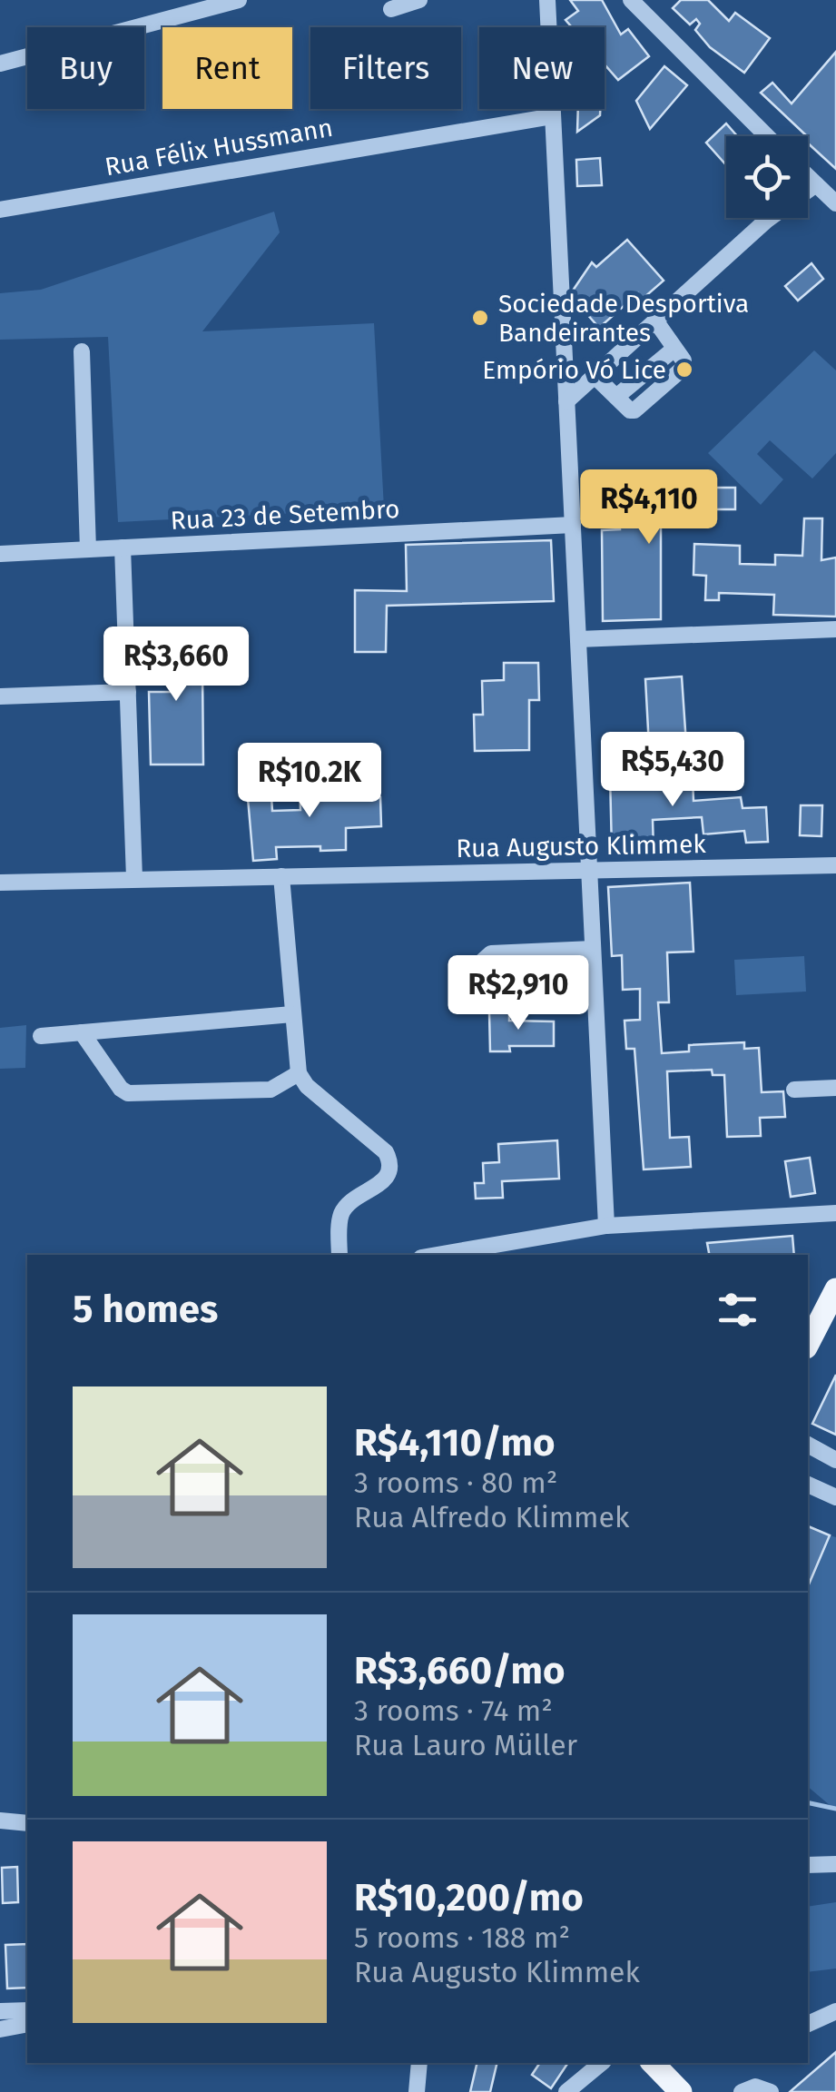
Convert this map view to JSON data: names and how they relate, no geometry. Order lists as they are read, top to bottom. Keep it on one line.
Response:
{"streets":{"street":["Rua Félix Hussmann","Rua 23 de Setembro","Rua Augusto Klimmek"]},"places":["Sociedade Desportiva Bandeirantes","Empório Vó Lice"],"page":{"chip":["Buy","Rent","Filters","New"],"price":["R$4,110","R$3,660","R$5,430","R$10.2K","R$2,910"],"heading":"5 homes","list":[{"name":"R$4,110/mo","note":"3 rooms · 80 m² · Rua Alfredo Klimmek"},{"name":"R$3,660/mo","note":"3 rooms · 74 m² · Rua Lauro Müller"},{"name":"R$10,200/mo","note":"5 rooms · 188 m² · Rua Augusto Klimmek"}]}}
